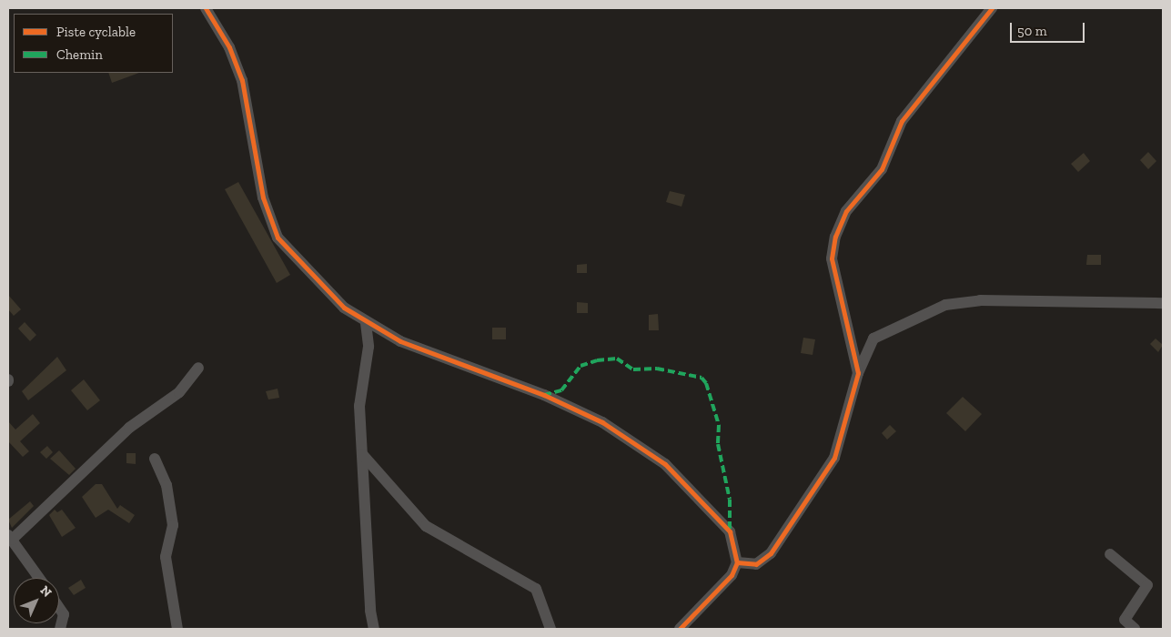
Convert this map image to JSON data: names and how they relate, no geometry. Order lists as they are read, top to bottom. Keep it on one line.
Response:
{"legend":["Piste cyclable","Chemin"],"scale_bar":"50 m","north":"top right"}
